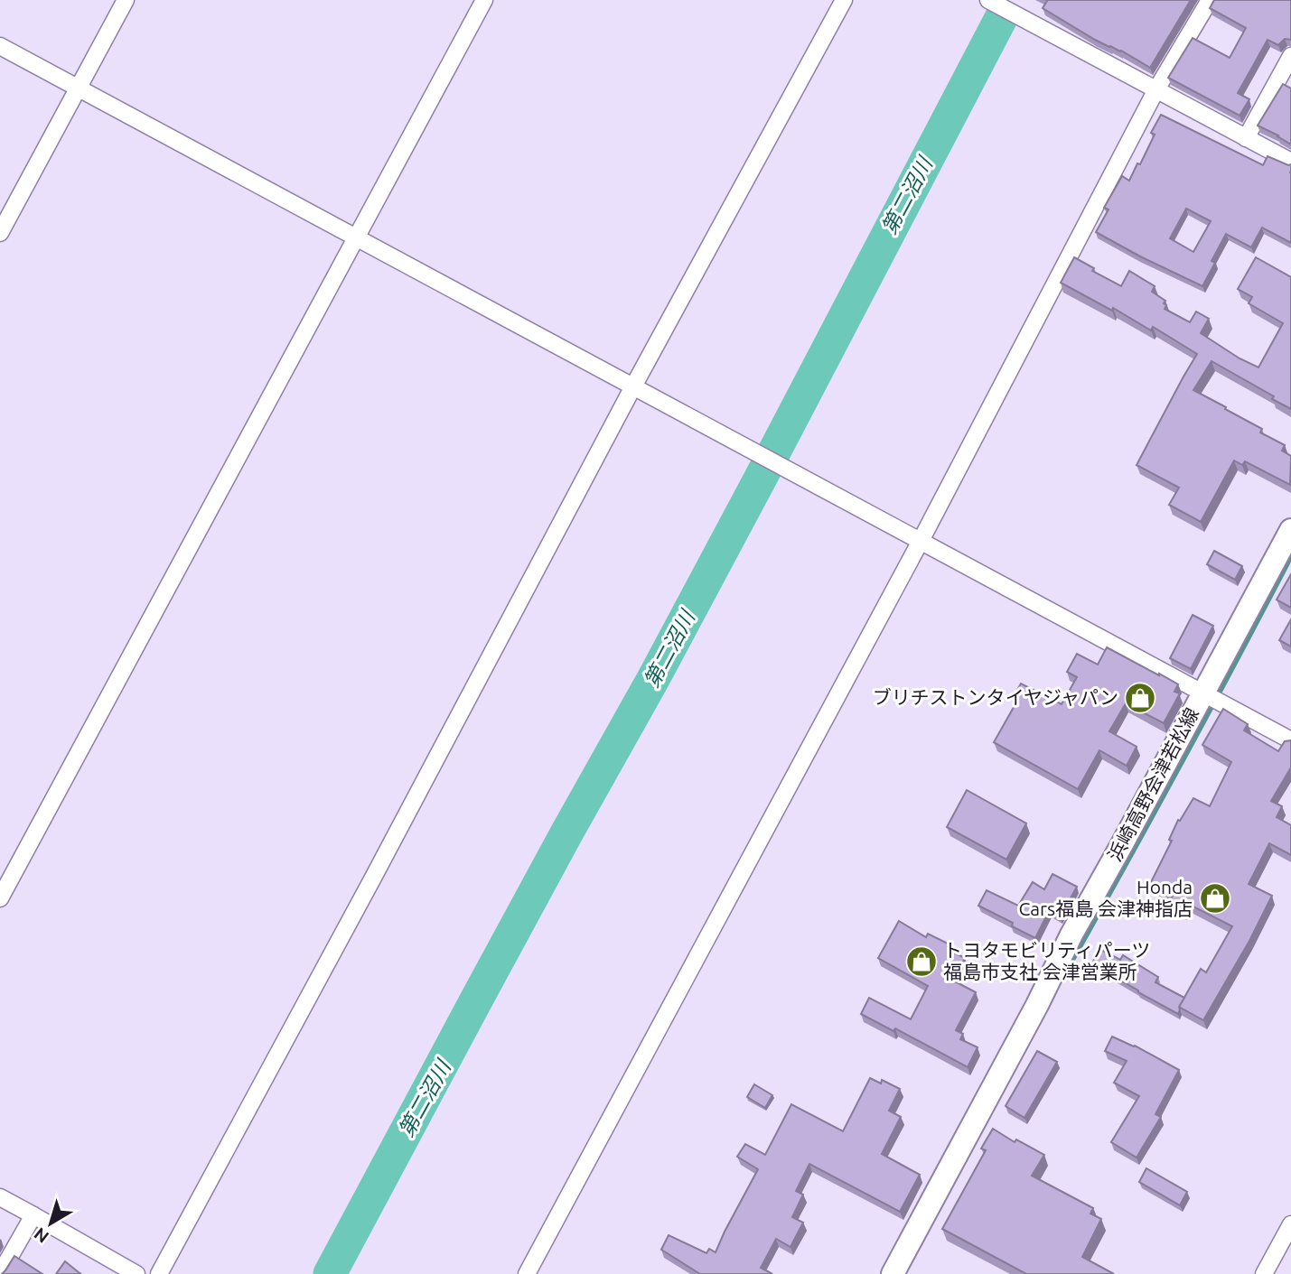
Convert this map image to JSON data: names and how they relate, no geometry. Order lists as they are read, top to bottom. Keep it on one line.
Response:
{"streets":{"main road":["浜崎高野会津若松線"]},"water":["第二沼川"],"places":{"shop":["ブリチストンタイヤジャパン","Honda Cars福島 会津神指店","トヨタモビリティパーツ 福島市支社 会津営業所"]},"north":"bottom left"}
